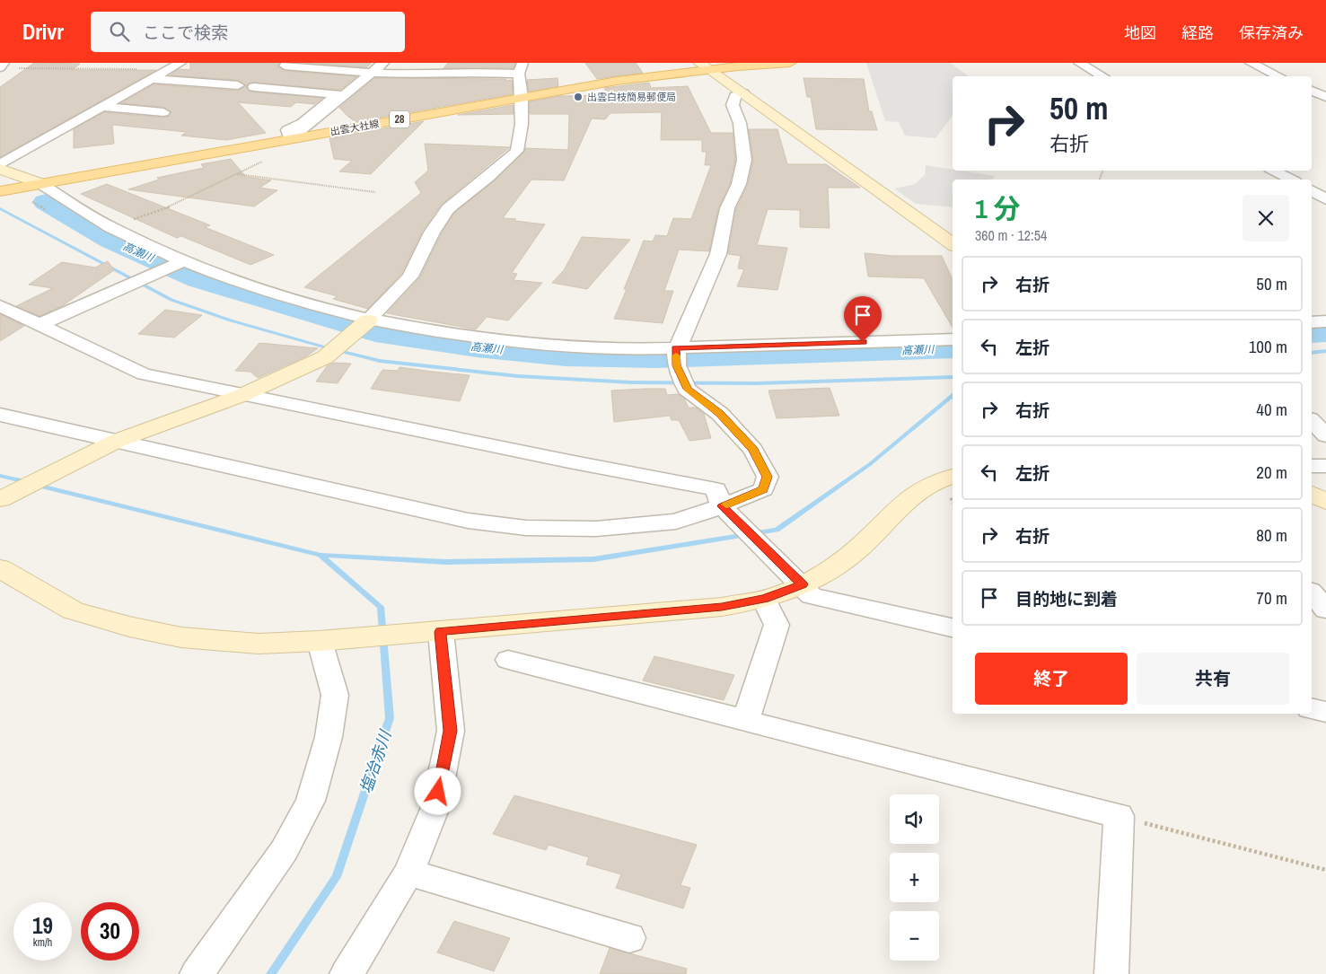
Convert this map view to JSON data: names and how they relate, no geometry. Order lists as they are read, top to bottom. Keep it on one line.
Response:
{"streets":{"main road":["28","出雲大社線"]},"water":["高瀬川","塩冶赤川"],"places":["出雲白枝簡易郵便局"],"page":{"header":"Drivr","search":"ここで検索","nav":["地図","経路","保存済み"],"turn":["50 m","右折"],"heading":["1 分","360 m · 12:54"],"list":[{"name":"右折","value":"50 m"},{"name":"左折","value":"100 m"},{"name":"右折","value":"40 m"},{"name":"左折","value":"20 m"},{"name":"右折","value":"80 m"},{"name":"目的地に到着","value":"70 m"}],"buttons":["終了","共有"],"map_buttons":["+","−"],"speed":"19 km/h","limit":"30"}}
